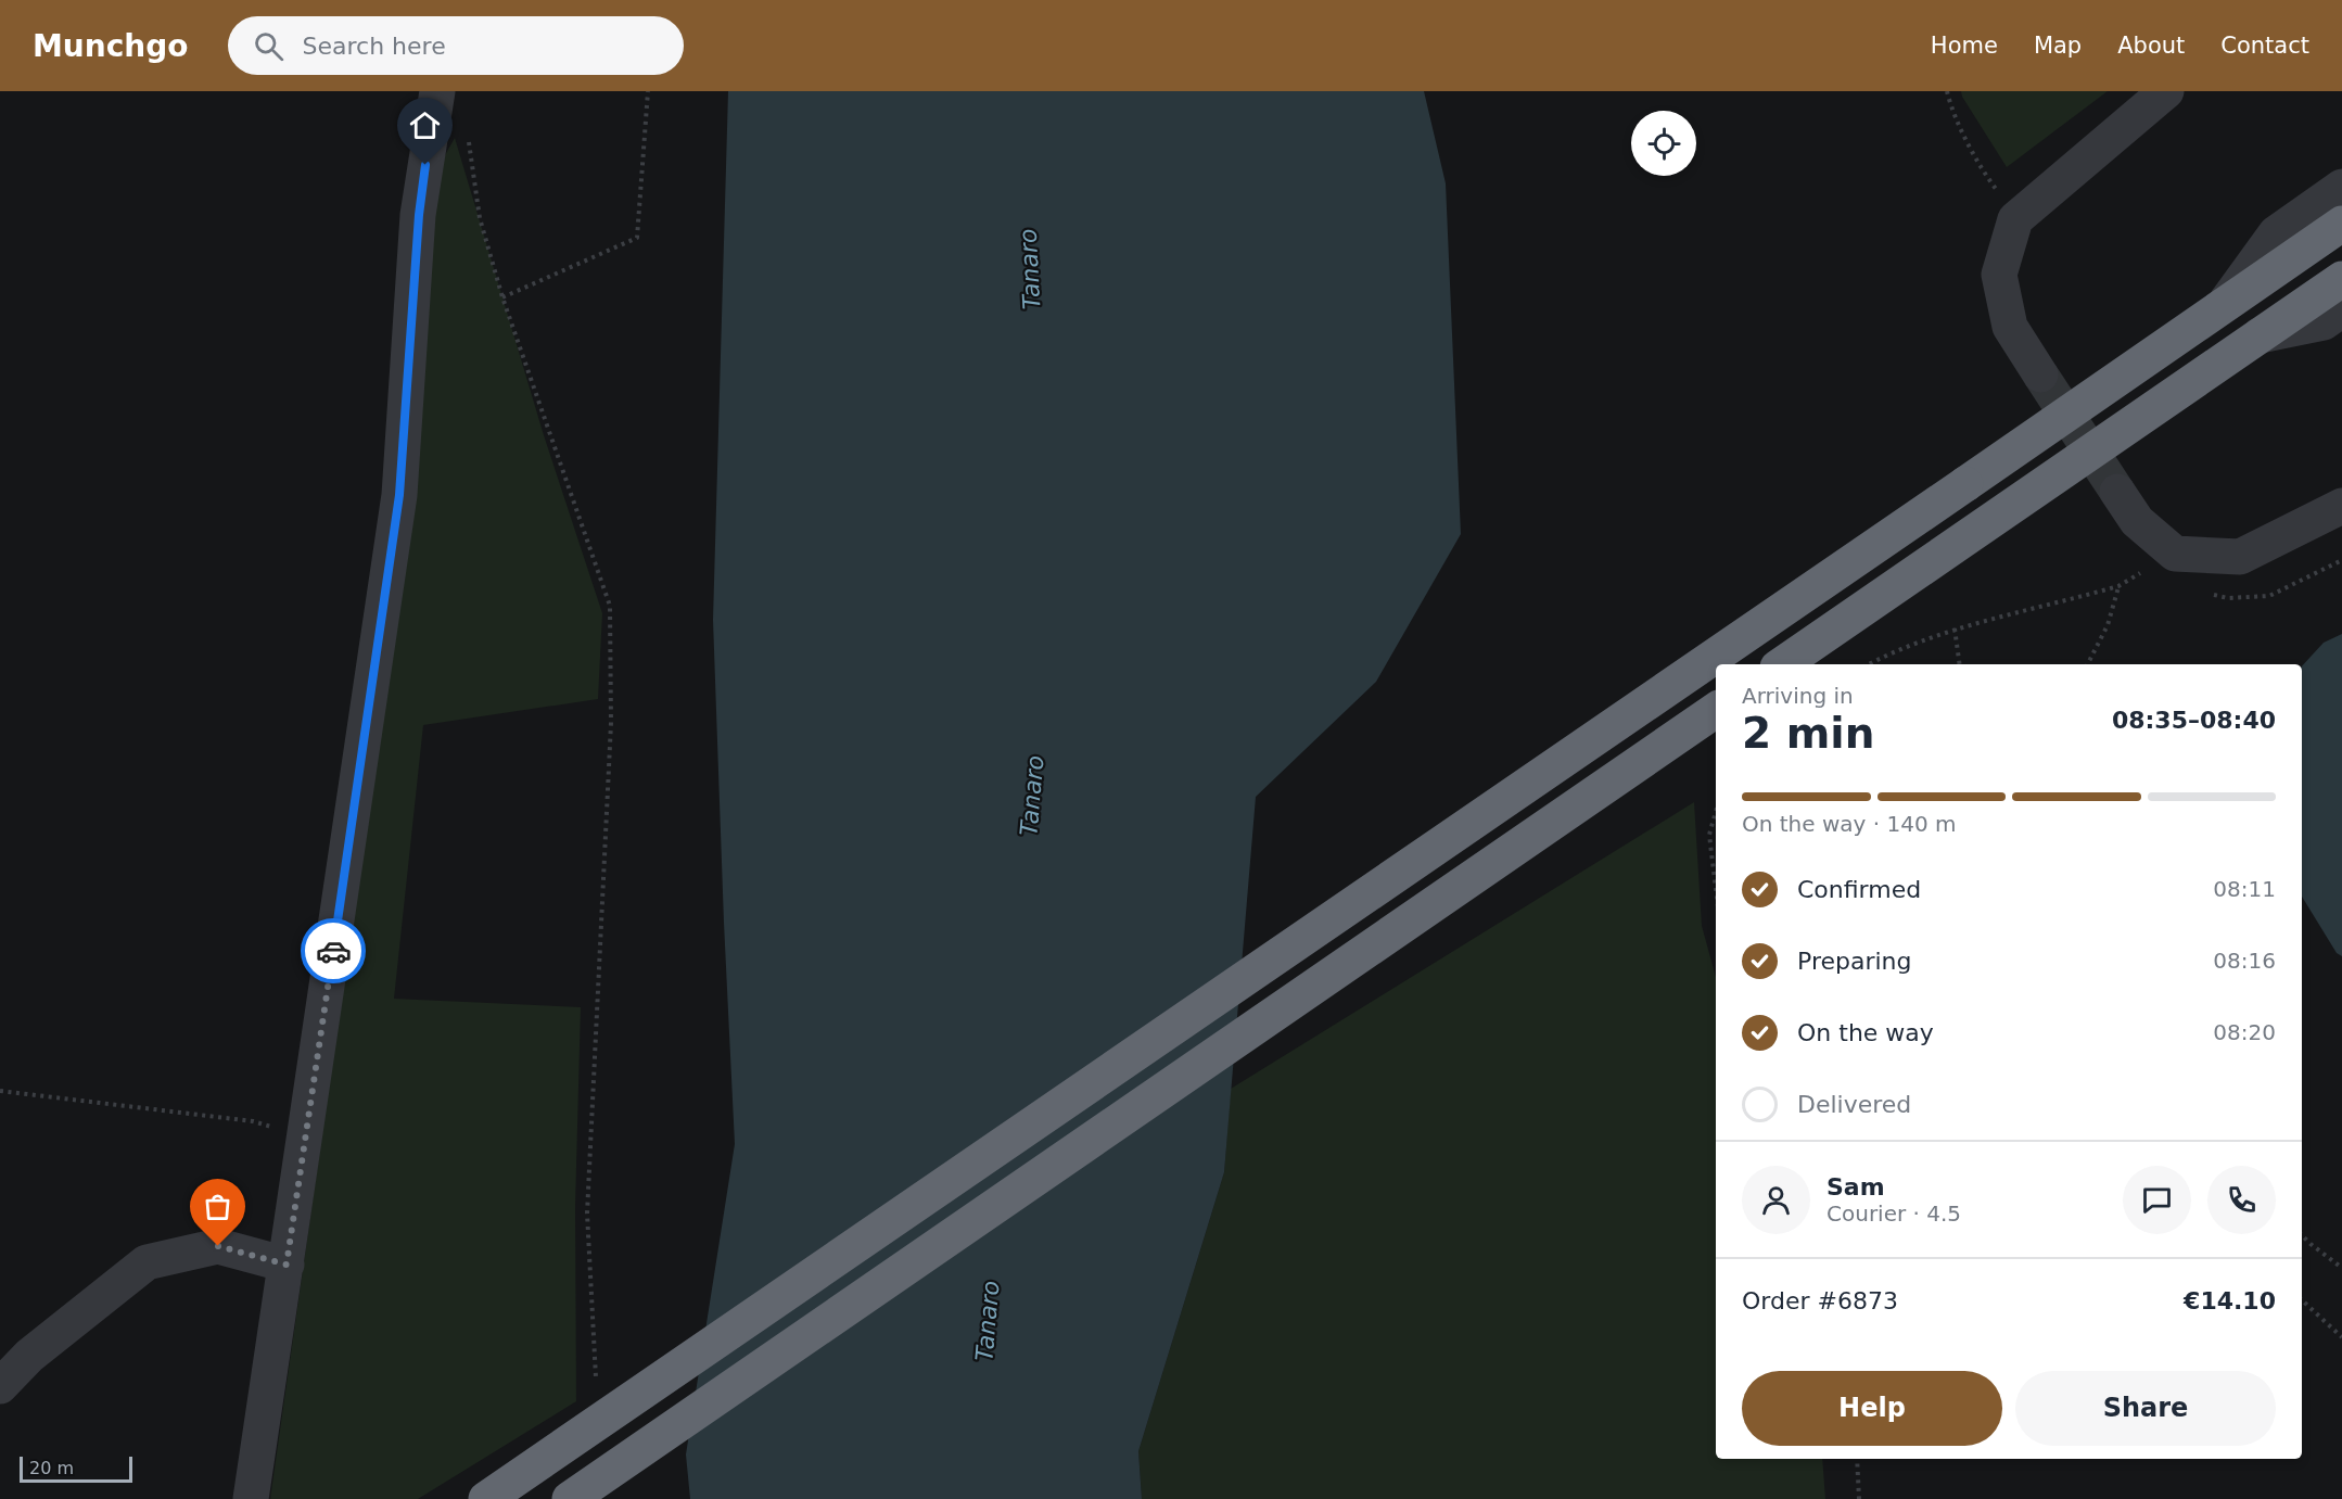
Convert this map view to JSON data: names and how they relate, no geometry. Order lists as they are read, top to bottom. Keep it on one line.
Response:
{"water":["Tanaro"],"scale_bar":"20 m","page":{"header":"Munchgo","search":"Search here","nav":["Home","Map","About","Contact"],"heading":["2 min","Arriving in","08:35–08:40"],"panel":["Sam","Courier · 4.5","Order #6873","€14.10"],"bar":"On the way · 140 m","list":[["Confirmed","08:11"],["Preparing","08:16"],["On the way","08:20"],"Delivered"],"buttons":["Help","Share"],"scale":"20 m"}}
